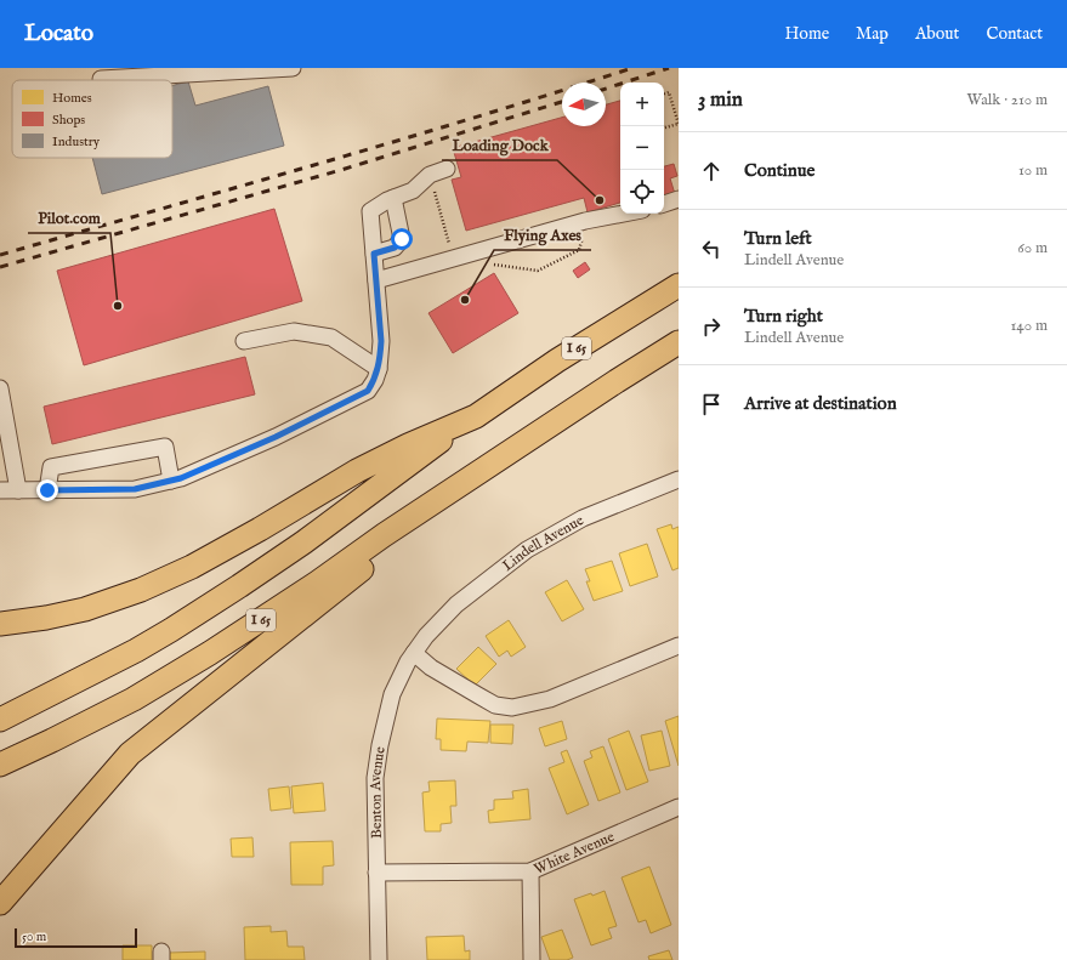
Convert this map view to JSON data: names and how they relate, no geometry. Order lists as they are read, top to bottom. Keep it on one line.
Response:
{"streets":{"highway":["I 65"],"street":["Lindell Avenue","Benton Avenue","White Avenue"]},"crossings":[["Lindell Avenue","Benton Avenue"],["Benton Avenue","White Avenue"]],"places":["Loading Dock","Flying Axes","Pilot.com"],"legend":["Homes","Shops","Industry"],"scale_bar":"50 m","north":"left","page":{"header":"Locato","nav":["Home","Map","About","Contact"],"heading":["3 min","Walk · 210 m"],"map_buttons":["+","−"],"list":[["Continue","10 m"],["Turn left","Lindell Avenue","60 m"],["Turn right","Lindell Avenue","140 m"],"Arrive at destination"],"scale":"50 m"}}
